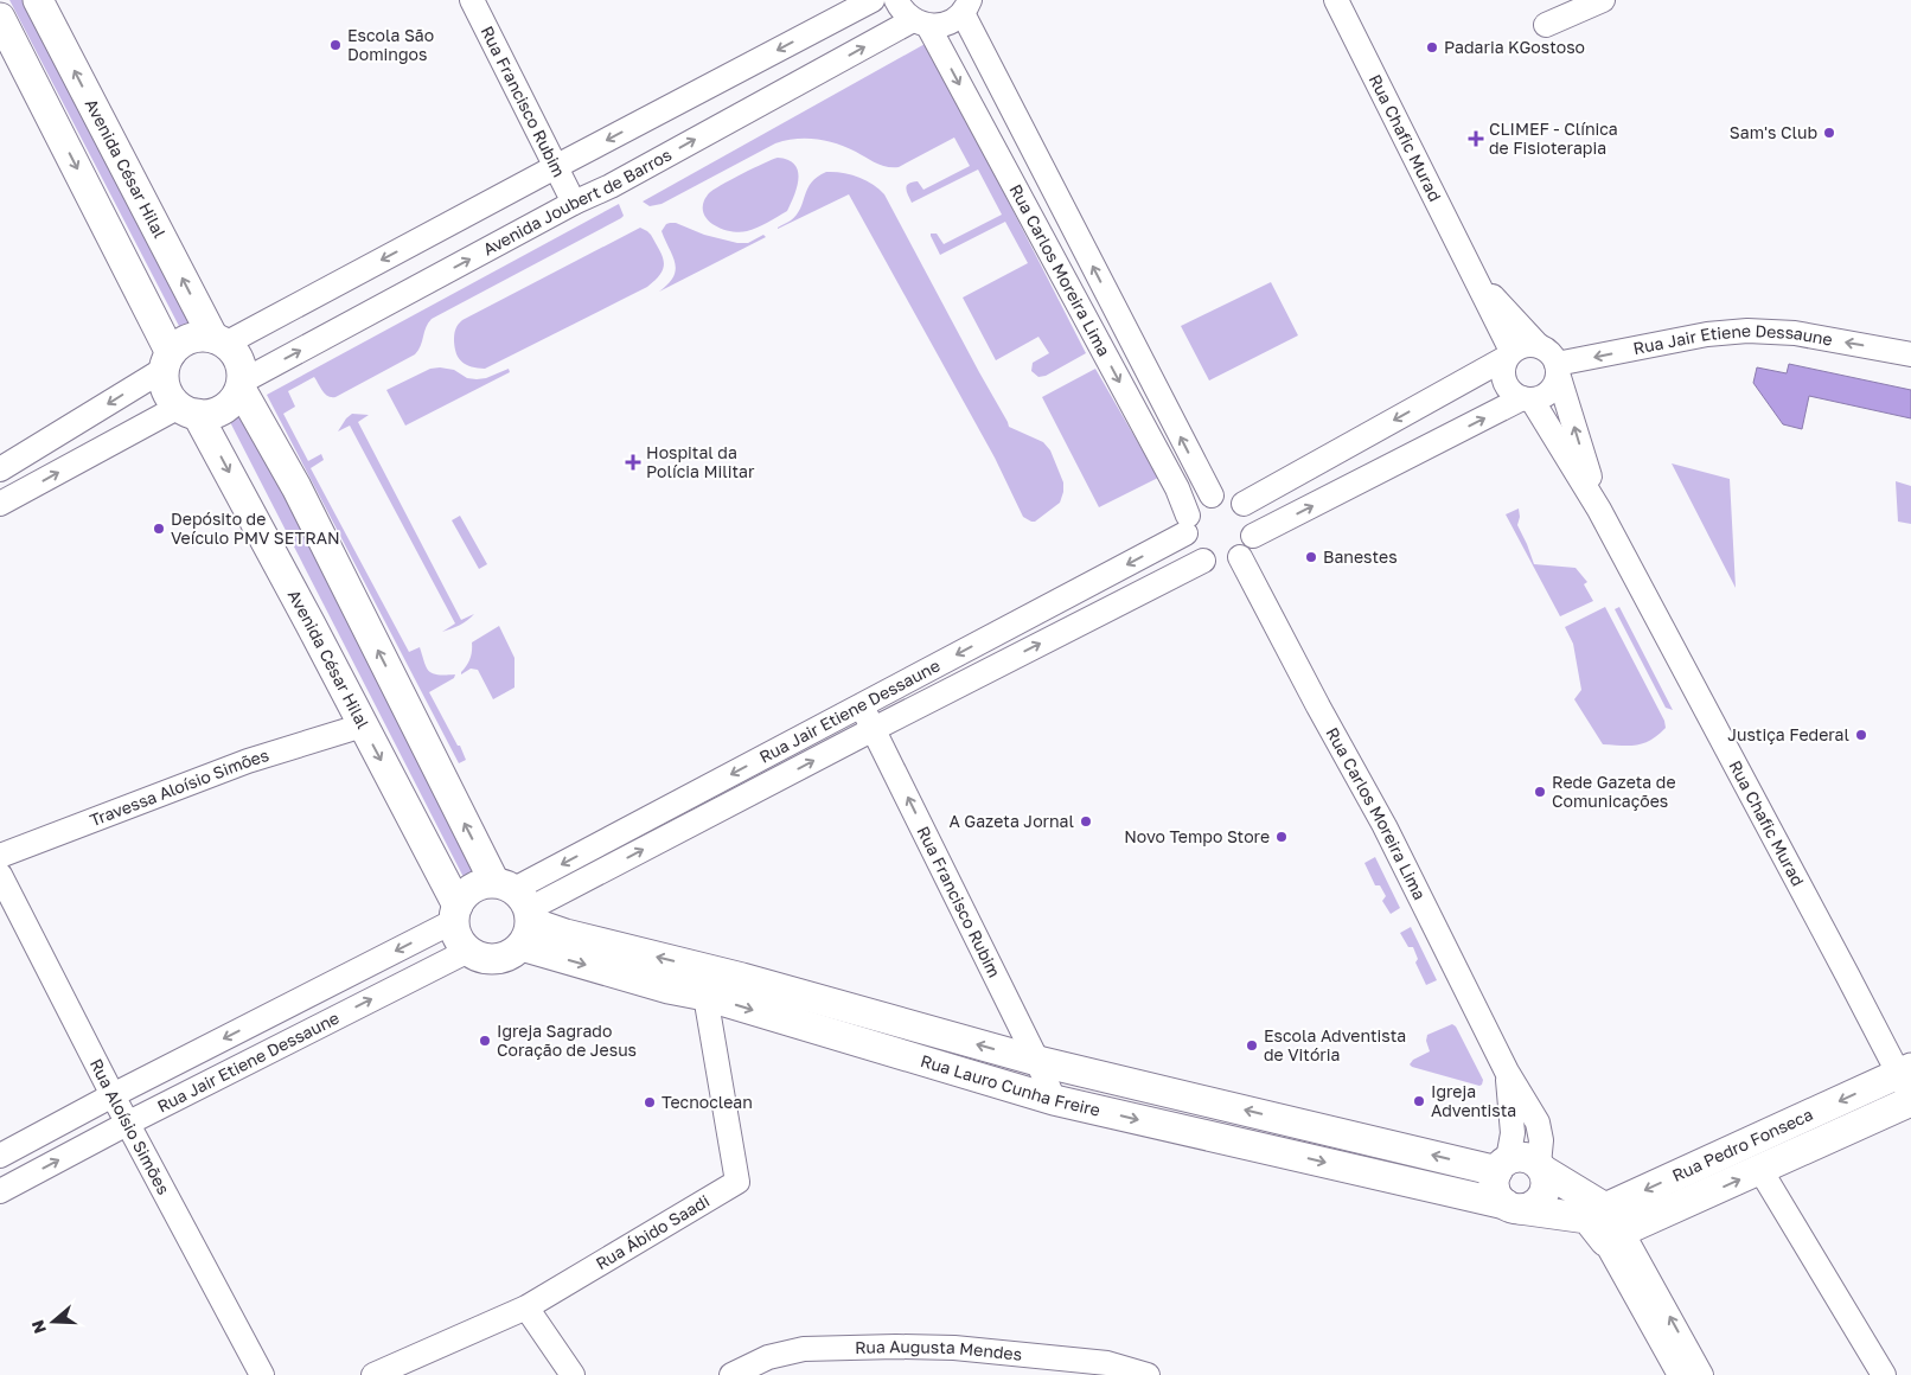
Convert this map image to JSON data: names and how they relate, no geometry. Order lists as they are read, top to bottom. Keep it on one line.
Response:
{"streets":{"street":["Rua Francisco Rubim","Rua Chafic Murad","Avenida César Hilal","Avenida Joubert de Barros","Rua Carlos Moreira Lima","Rua Jair Etiene Dessaune","Travessa Aloísio Simões","Rua Lauro Cunha Freire","Rua Aloísio Simões","Rua Pedro Fonseca","Rua Ábido Saadi","Rua Augusta Mendes"]},"crossings":[["Rua Francisco Rubim","Avenida Joubert de Barros"],["Rua Francisco Rubim","Rua Jair Etiene Dessaune"],["Rua Francisco Rubim","Rua Lauro Cunha Freire"],["Rua Chafic Murad","Rua Jair Etiene Dessaune"],["Rua Chafic Murad","Rua Pedro Fonseca"],["Avenida César Hilal","Avenida Joubert de Barros"],["Avenida César Hilal","Rua Jair Etiene Dessaune"],["Avenida César Hilal","Travessa Aloísio Simões"],["Avenida César Hilal","Rua Lauro Cunha Freire"],["Avenida Joubert de Barros","Rua Carlos Moreira Lima"],["Rua Carlos Moreira Lima","Rua Jair Etiene Dessaune"],["Rua Carlos Moreira Lima","Rua Lauro Cunha Freire"],["Rua Jair Etiene Dessaune","Rua Lauro Cunha Freire"],["Rua Jair Etiene Dessaune","Rua Aloísio Simões"],["Rua Lauro Cunha Freire","Rua Ábido Saadi"]],"one_way":["Rua Francisco Rubim"],"places":{"other":["Escola São Domingos","Padaria KGostoso","Sam's Club","Depósito de Veículo PMV SETRAN","Banestes","Justiça Federal","Rede Gazeta de Comunicações","A Gazeta Jornal","Novo Tempo Store","Igreja Sagrado Coração de Jesus","Escola Adventista de Vitória","Igreja Adventista","Tecnoclean"],"health":["CLIMEF - Clínica de Fisioterapia","Hospital da Polícia Militar"]},"north":"left"}
